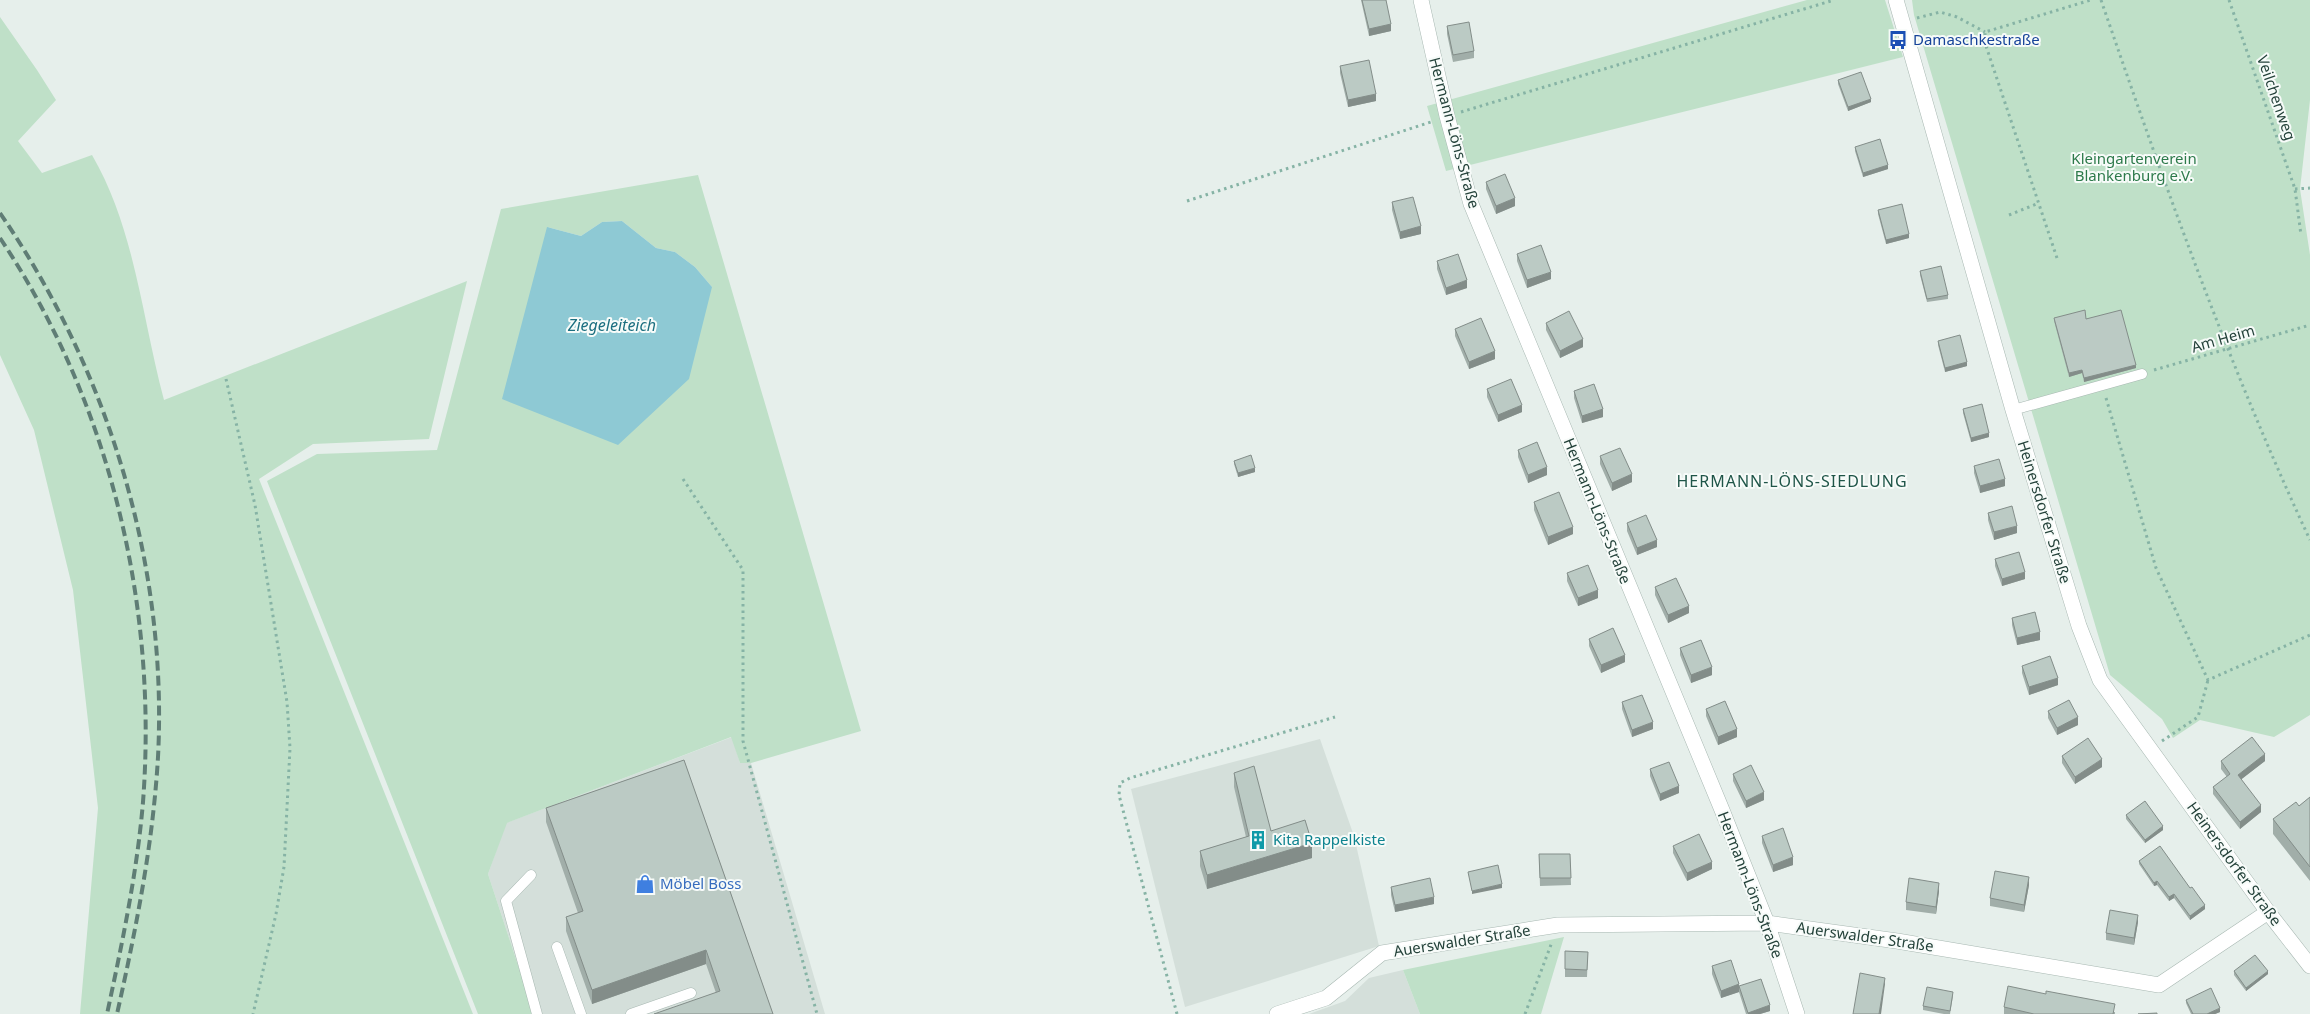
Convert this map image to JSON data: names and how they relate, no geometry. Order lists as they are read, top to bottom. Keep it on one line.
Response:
{"streets":{"street":["Hermann-Löns-Straße","Heinersdorfer Straße","Auerswalder Straße"],"path":["Veilchenweg","Am Heim"]},"crossings":[["Hermann-Löns-Straße","Auerswalder Straße"],["Heinersdorfer Straße","Auerswalder Straße"]],"districts":["HERMANN-LÖNS-SIEDLUNG"],"water":["Ziegeleiteich"],"parks":["Kleingartenverein Blankenburg e.V."],"places":{"bus stop":["Damaschkestraße"],"building":["Kita Rappelkiste"],"shop":["Möbel Boss"]}}
